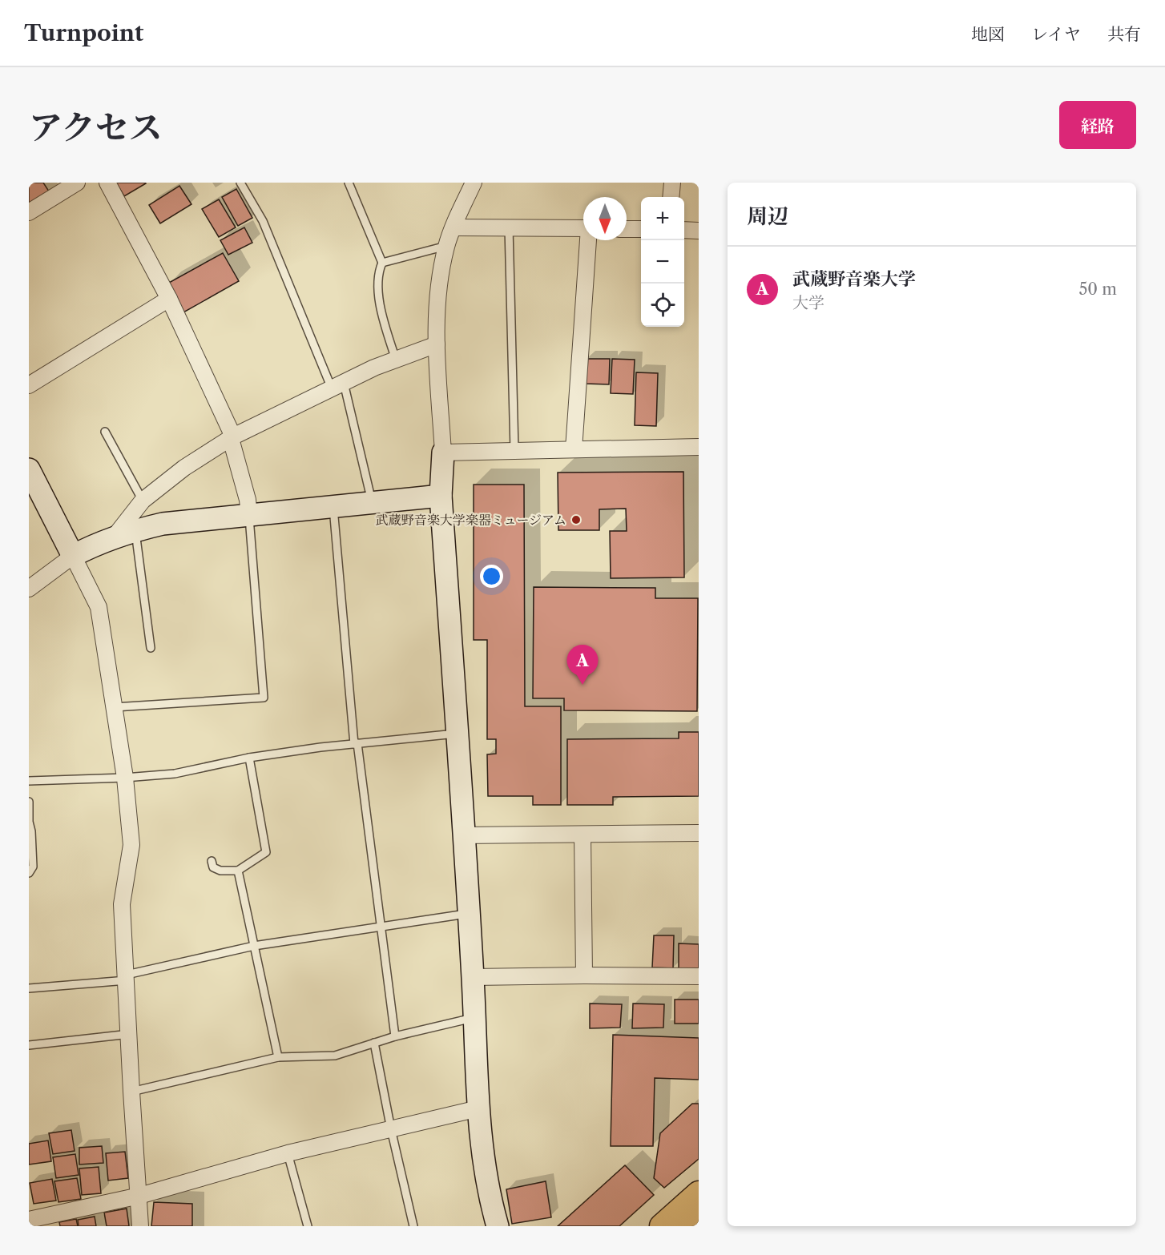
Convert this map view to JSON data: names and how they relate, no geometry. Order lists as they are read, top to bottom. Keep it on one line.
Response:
{"places":["武蔵野音楽大学楽器ミュージアム"],"north":"bottom","page":{"header":"Turnpoint","nav":["地図","レイヤ","共有"],"title":"アクセス","buttons":"経路","heading":"周辺","map_buttons":["+","−"],"list":[{"mark":"A","name":"武蔵野音楽大学","note":"大学","value":"50 m"}],"pins":"A"}}
